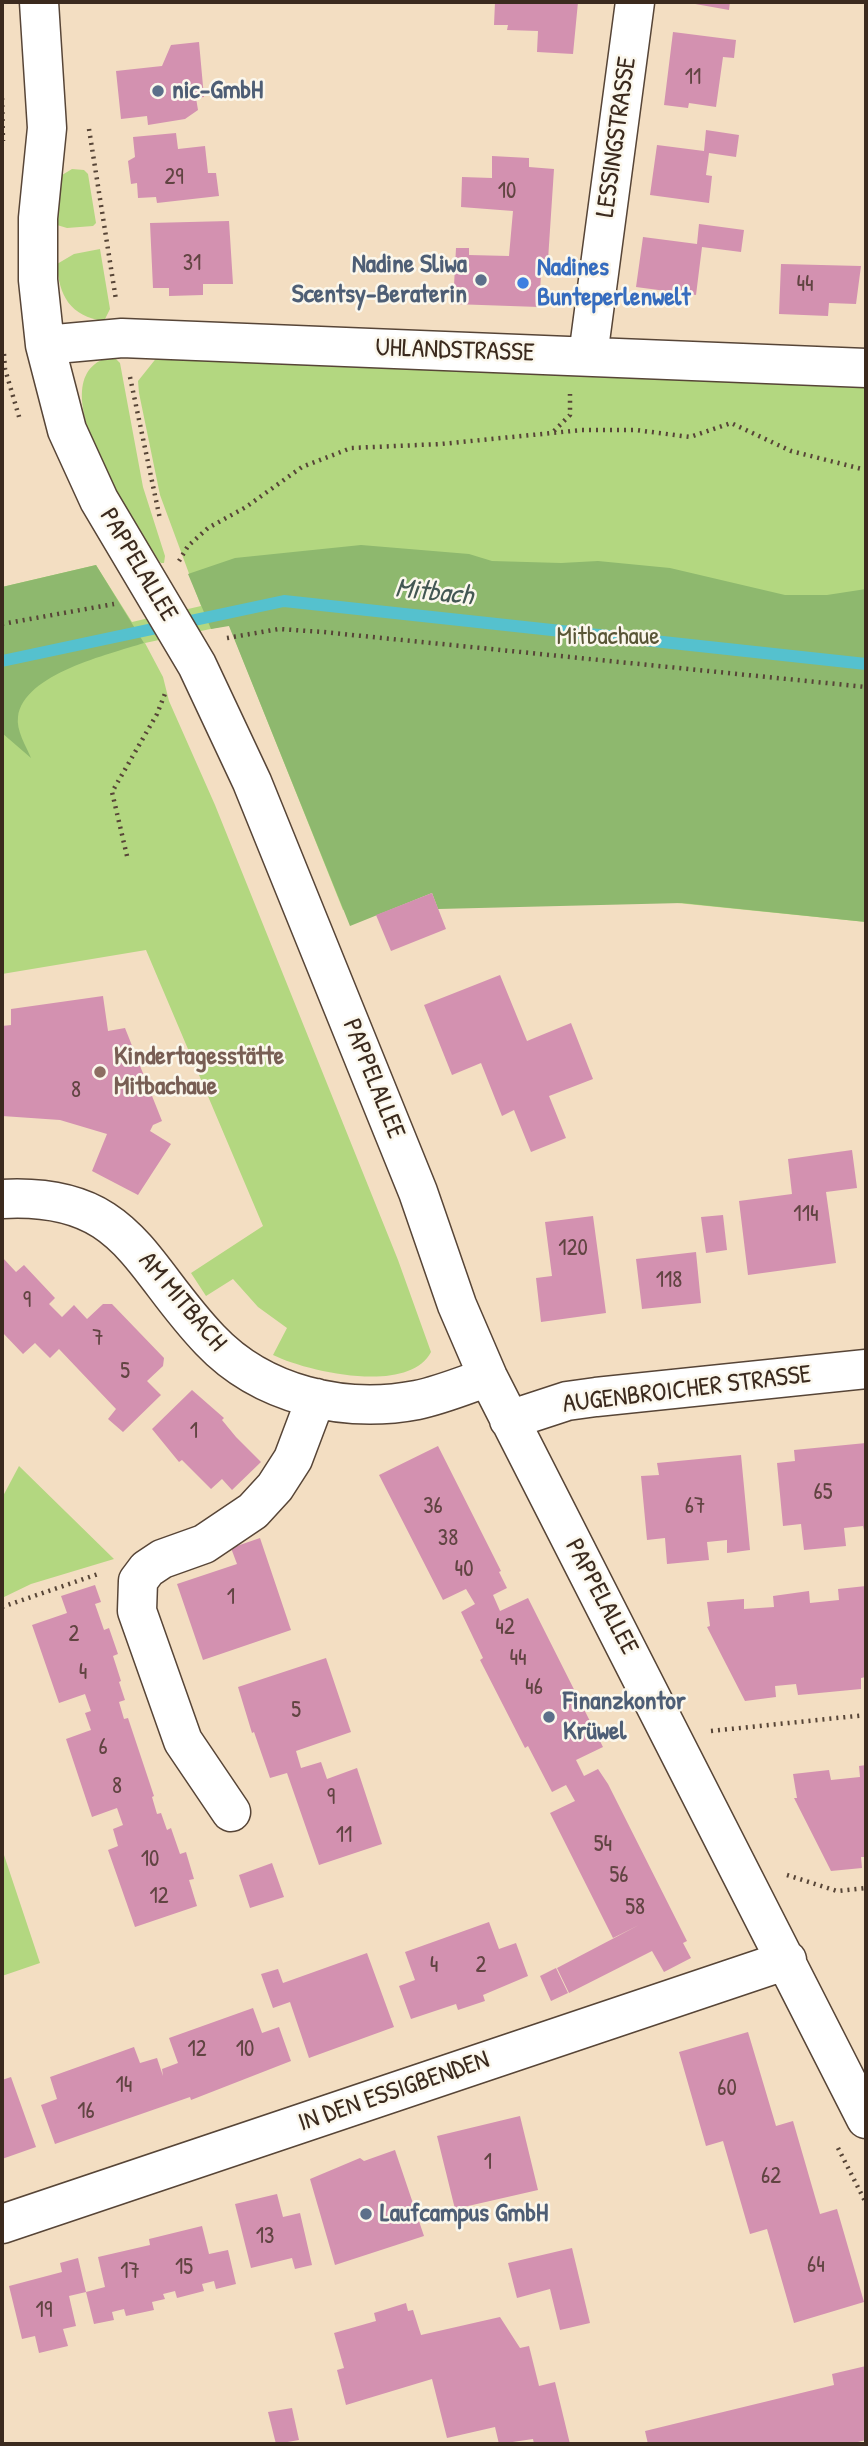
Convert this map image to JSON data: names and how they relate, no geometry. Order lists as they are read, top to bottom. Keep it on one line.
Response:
{"streets":{"street":["LESSINGSTRASSE","UHLANDSTRASSE","PAPPELALLEE","AM MITBACH","AUGENBROICHER STRASSE","IN DEN ESSIGBENDEN"]},"crossings":[["LESSINGSTRASSE","UHLANDSTRASSE"],["UHLANDSTRASSE","PAPPELALLEE"],["PAPPELALLEE","AM MITBACH"],["PAPPELALLEE","AUGENBROICHER STRASSE"],["PAPPELALLEE","IN DEN ESSIGBENDEN"]],"water":["Mitbach"],"parks":["Mitbachaue"],"places":["nic-GmbH","Nadine Sliwa Scentsy-Beraterin","Nadines Bunteperlenwelt","Kindertagesstätte Mitbachaue","Finanzkontor Krüwel","Laufcampus GmbH"],"house_numbers":["11","29","10","31","44","8","114","120","118","9","7","5","1","65","36","67","38","40","1","42","2","44","4","46","5","6","8","9","11","54","10","56","12","58","4","2","12","10","14","60","16","1","62","13","64","15","17","19"]}
